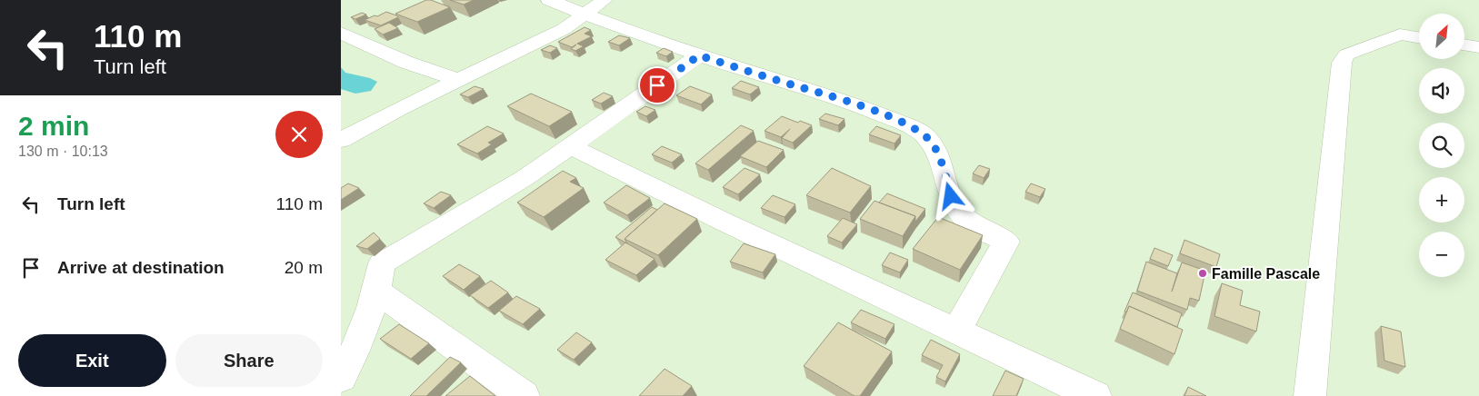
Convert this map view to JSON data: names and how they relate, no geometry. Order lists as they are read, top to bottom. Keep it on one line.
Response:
{"places":["Famille Pascale"],"north":"top right","page":{"turn":["110 m","Turn left"],"map_buttons":["+","−"],"heading":["2 min","130 m · 10:13"],"list":[{"name":"Turn left","value":"110 m"},{"name":"Arrive at destination","value":"20 m"}],"buttons":["Exit","Share"]}}
